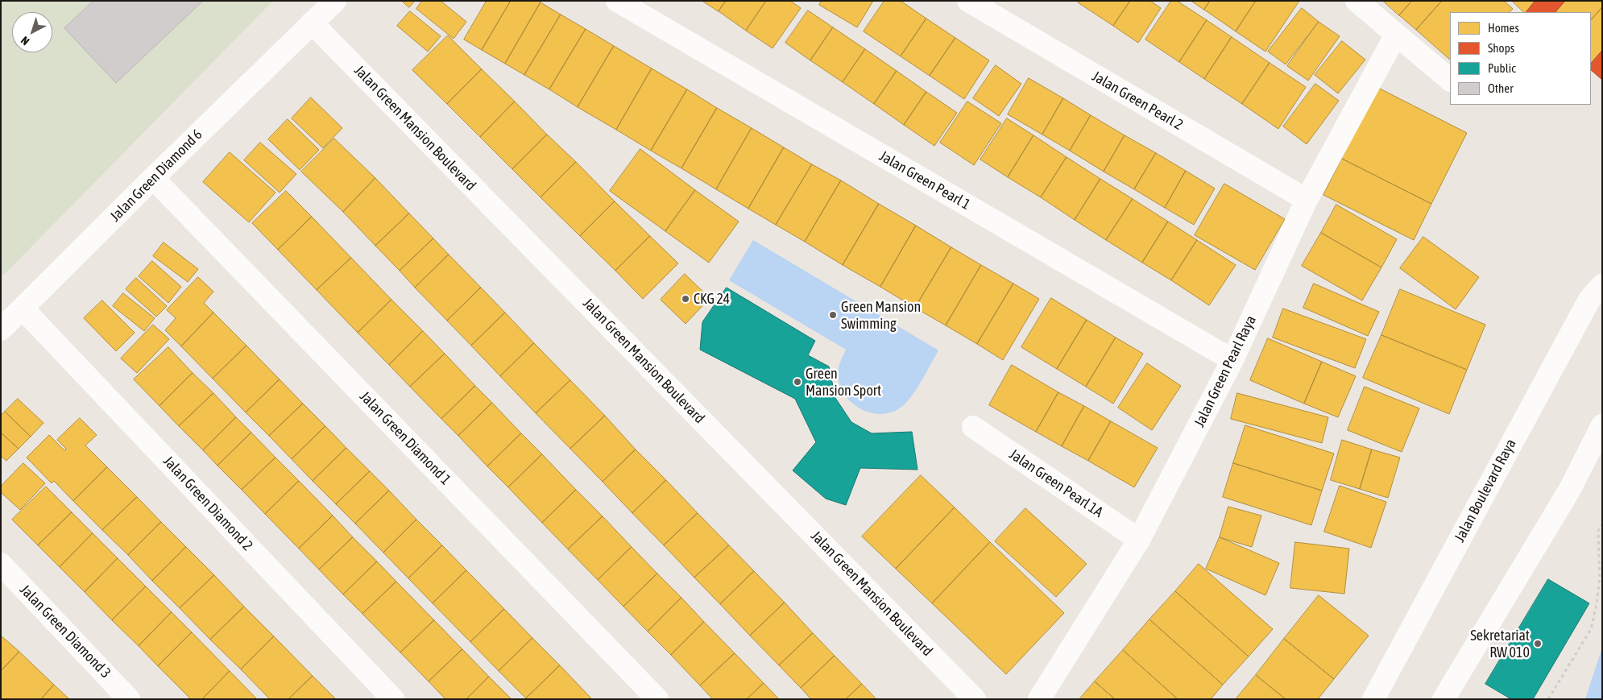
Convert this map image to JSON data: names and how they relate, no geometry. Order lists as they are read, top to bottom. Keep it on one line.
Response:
{"streets":{"street":["Jalan Green Pearl 2","Jalan Green Mansion Boulevard","Jalan Green Diamond 6","Jalan Green Pearl 1","Jalan Green Pearl Raya","Jalan Green Diamond 1","Jalan Green Pearl 1A","Jalan Boulevard Raya","Jalan Green Diamond 2","Jalan Green Diamond 3"]},"crossings":[["Jalan Green Pearl 2","Jalan Green Pearl Raya"],["Jalan Green Mansion Boulevard","Jalan Green Diamond 6"],["Jalan Green Diamond 6","Jalan Green Diamond 1"],["Jalan Green Diamond 6","Jalan Green Diamond 2"],["Jalan Green Pearl 1","Jalan Green Pearl Raya"],["Jalan Green Pearl Raya","Jalan Green Pearl 1A"]],"places":["CKG 24","Green Mansion Swimming","Green Mansion Sport","Sekretariat RW 010"],"legend":["Homes","Shops","Public","Other"],"north":"bottom left"}
